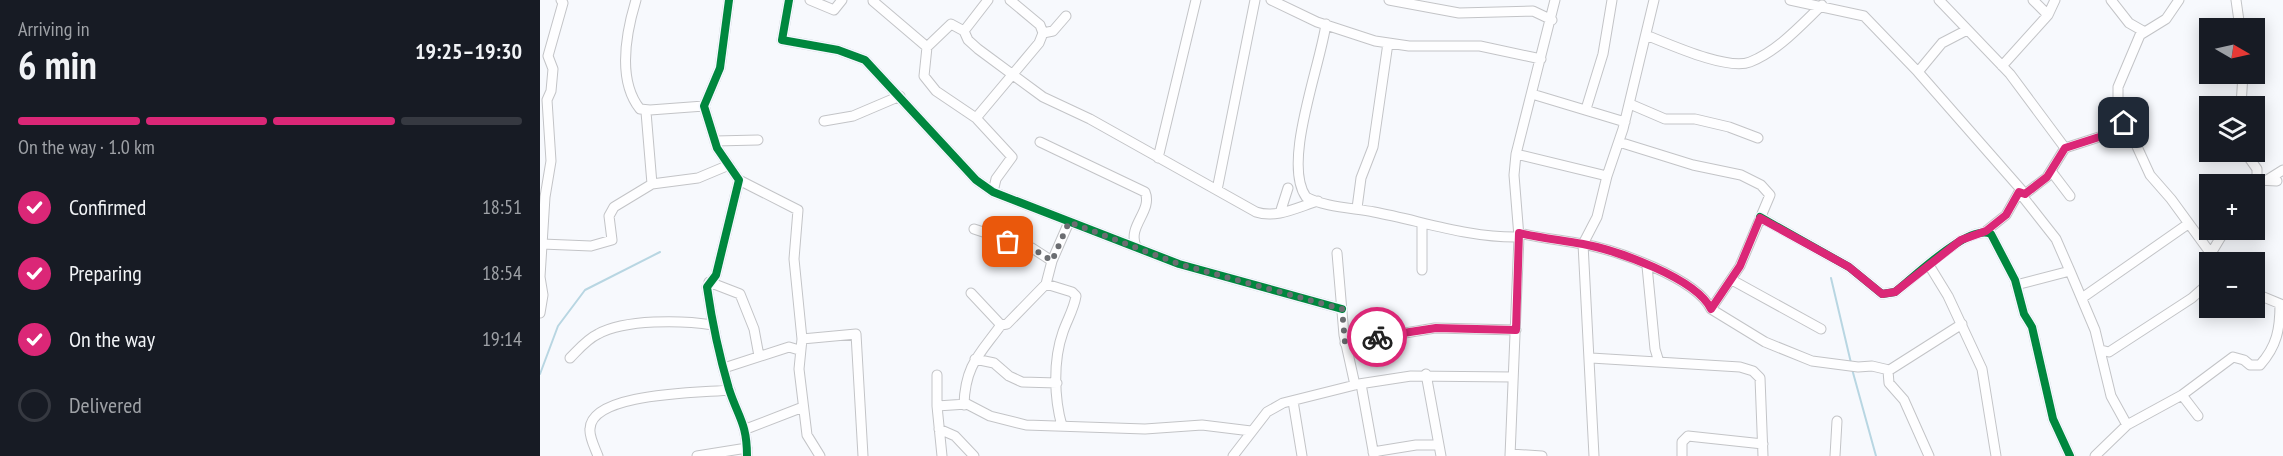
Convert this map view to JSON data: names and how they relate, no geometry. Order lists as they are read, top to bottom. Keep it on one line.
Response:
{"north":"right","page":{"heading":["6 min","Arriving in","19:25–19:30"],"map_buttons":["+","−"],"bar":"On the way · 1.0 km","list":[["Confirmed","18:51"],["Preparing","18:54"],["On the way","19:14"],"Delivered"]}}
